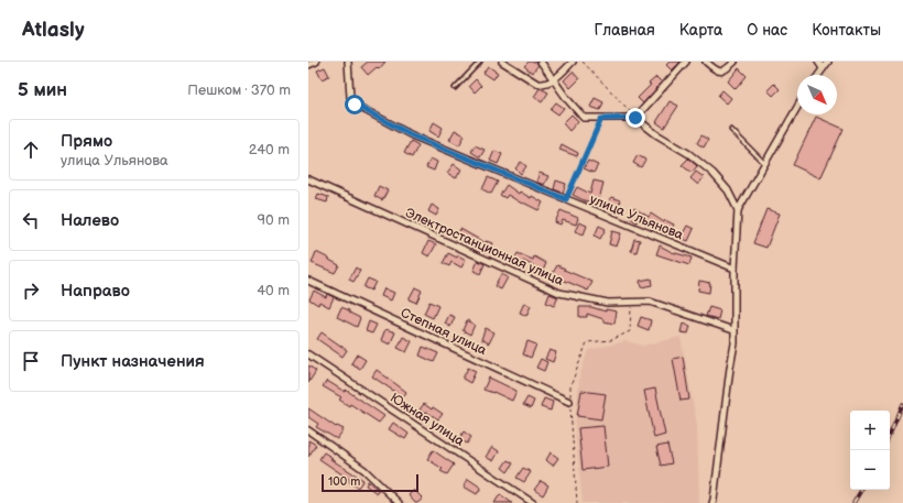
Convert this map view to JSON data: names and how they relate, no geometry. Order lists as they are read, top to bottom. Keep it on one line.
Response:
{"streets":{"street":["улица Ульянова","Электростанционная улица","Степная улица","Южная улица"]},"scale_bar":"100 m","north":"bottom right","page":{"header":"Atlasly","nav":["Главная","Карта","О нас","Контакты"],"heading":["5 мин","Пешком · 370 m"],"list":[["Прямо","улица Ульянова","240 m"],["Налево","90 m"],["Направо","40 m"],"Пункт назначения"],"map_buttons":["+","−"],"scale":"100 m"}}
